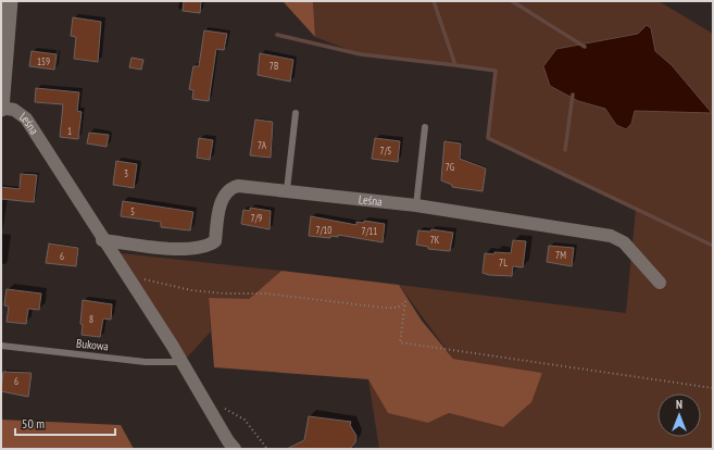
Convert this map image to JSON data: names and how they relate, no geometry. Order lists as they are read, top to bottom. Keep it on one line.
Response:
{"streets":{"street":["Leśna"],"lane":["Bukowa"]},"crossings":[["Leśna","Bukowa"]],"house_numbers":["159","7B","1","7A","7/5","7G","3","5","7/9","7/10","7/11","7K","7M","6","7L","8","6"],"scale_bar":"50 m","north":"top"}
